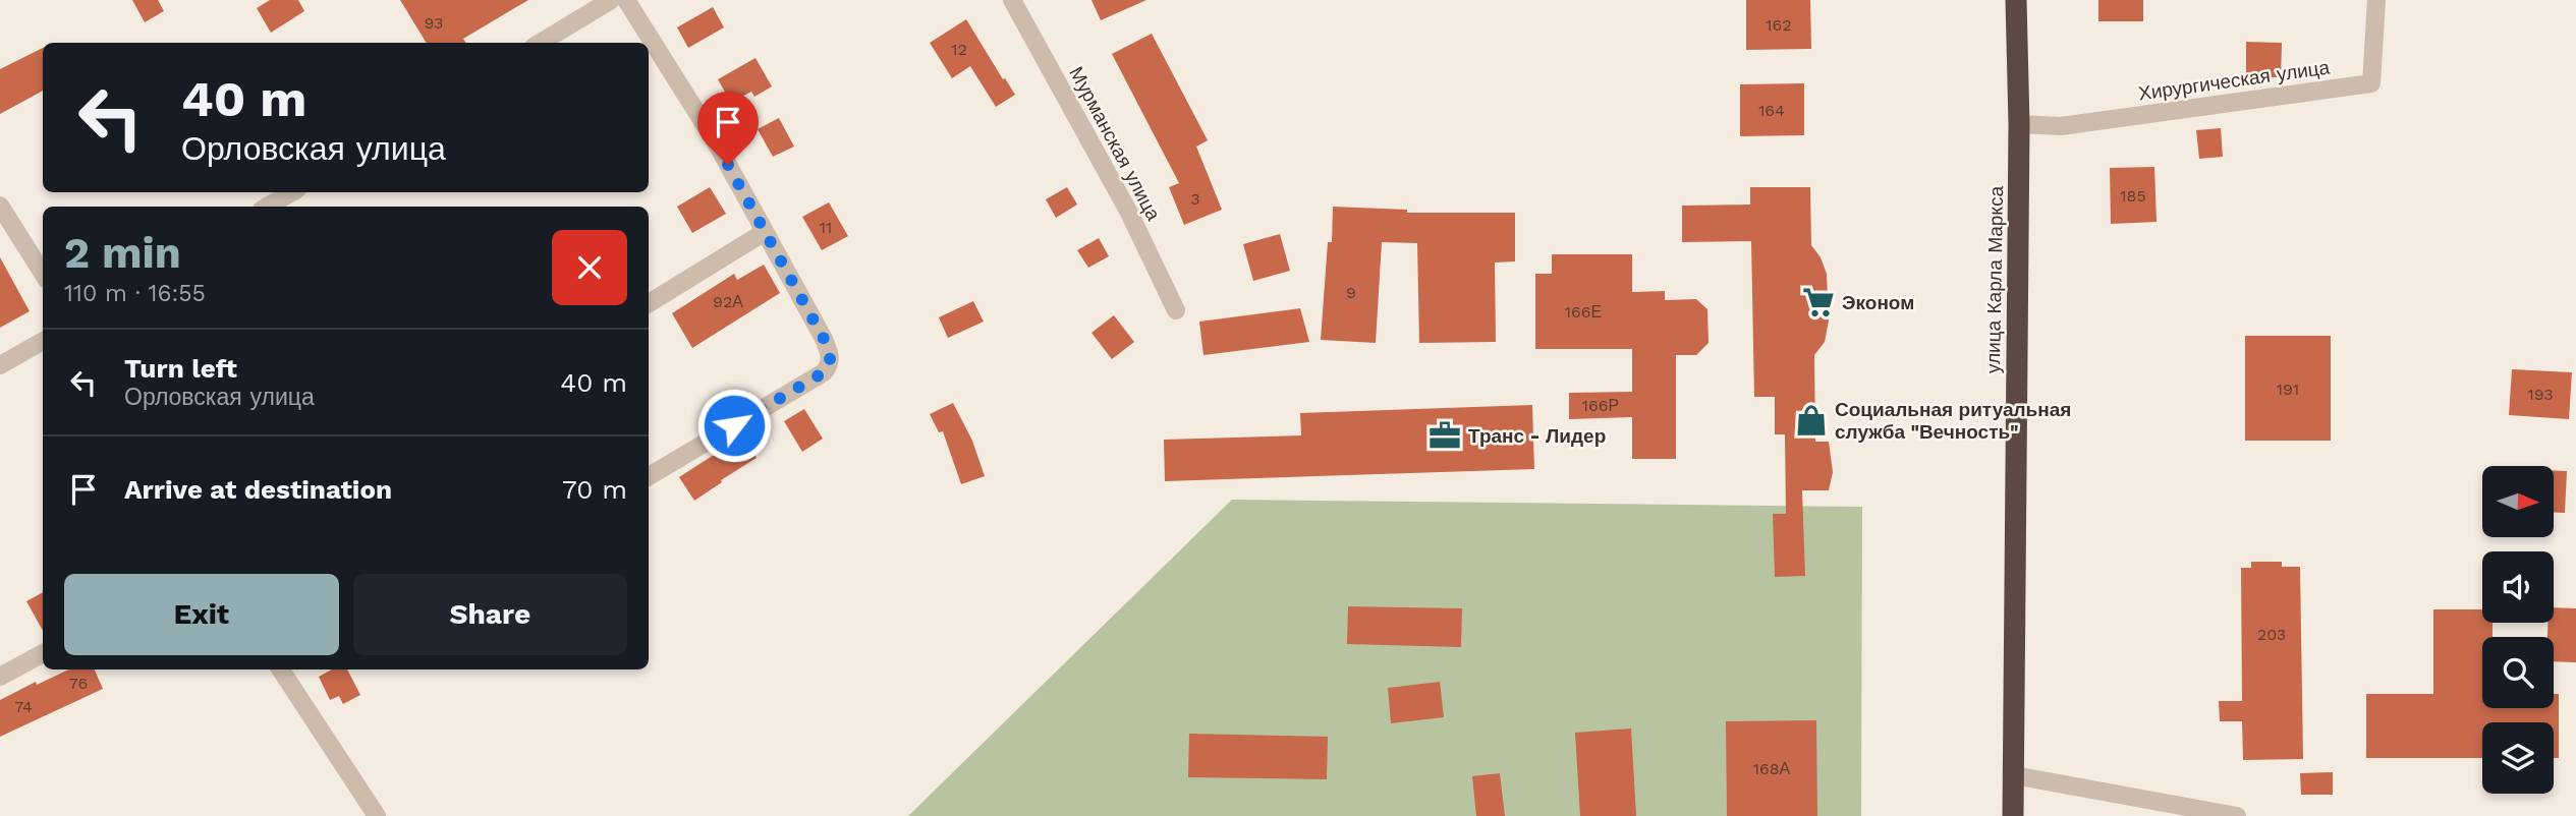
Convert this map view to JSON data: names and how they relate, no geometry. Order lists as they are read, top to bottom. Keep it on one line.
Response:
{"streets":{"highway":["улица Карла Маркса"],"street":["Хирургическая улица","Мурманская улица"]},"crossings":[["Хирургическая улица","улица Карла Маркса"]],"places":{"supermarket":["Эконом"],"shop":["Социальная ритуальная служба \"Вечность\""],"office":["Транс - Лидер"]},"house_numbers":["93","162","12","164","185","3","11","9","92А","166Е","191","193","166Р","203","76","74","168А"],"north":"right","page":{"turn":["40 m","Орловская улица"],"heading":["2 min","110 m · 16:55"],"list":[{"name":"Turn left","note":"Орловская улица","value":"40 m"},{"name":"Arrive at destination","value":"70 m"}],"buttons":["Exit","Share"]}}
